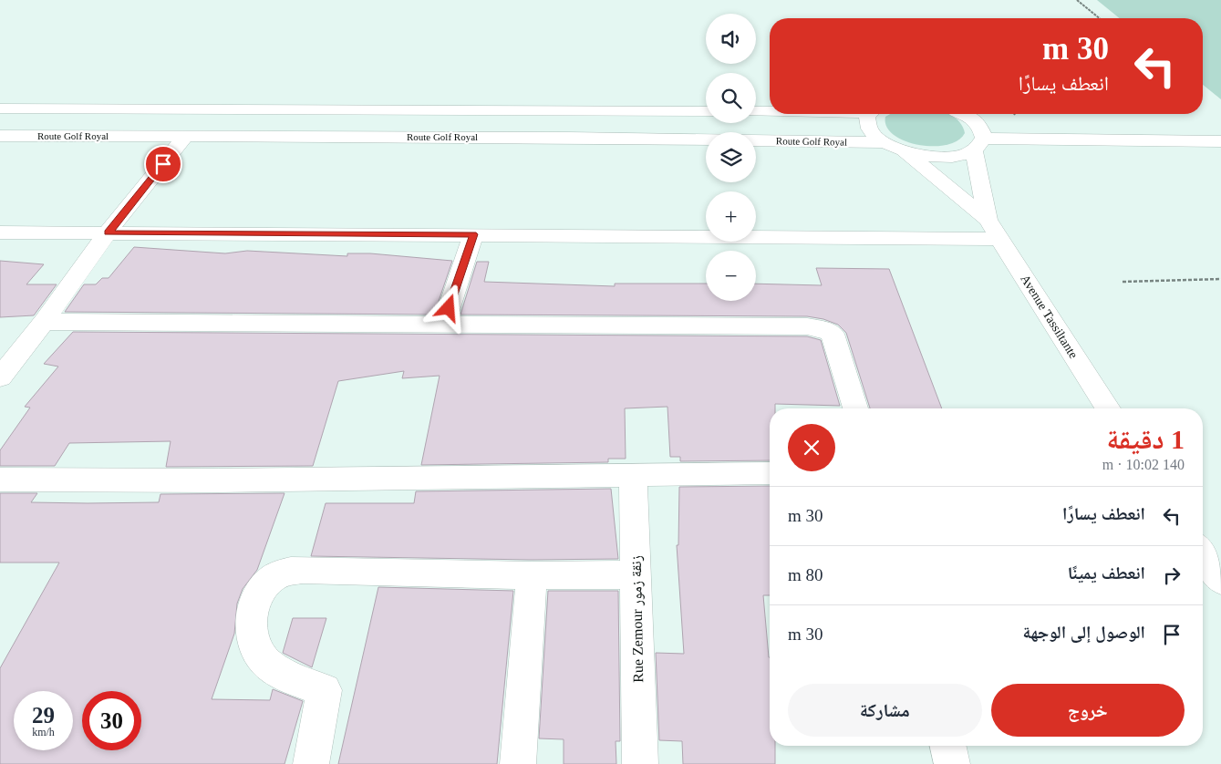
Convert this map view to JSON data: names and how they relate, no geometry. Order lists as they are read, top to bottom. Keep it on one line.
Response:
{"streets":{"street":["Route Golf Royal","Avenue Tassiltante","Rue Zemour زنقة زمور"]},"page":{"map_buttons":["+","−"],"turn":["30 m","انعطف يسارًا"],"heading":["1 دقيقة","140 m · 10:02"],"list":[{"name":"انعطف يسارًا","value":"30 m"},{"name":"انعطف يمينًا","value":"80 m"},{"name":"الوصول إلى الوجهة","value":"30 m"}],"buttons":["خروج","مشاركة"],"speed":"29 km/h","limit":"30"}}
